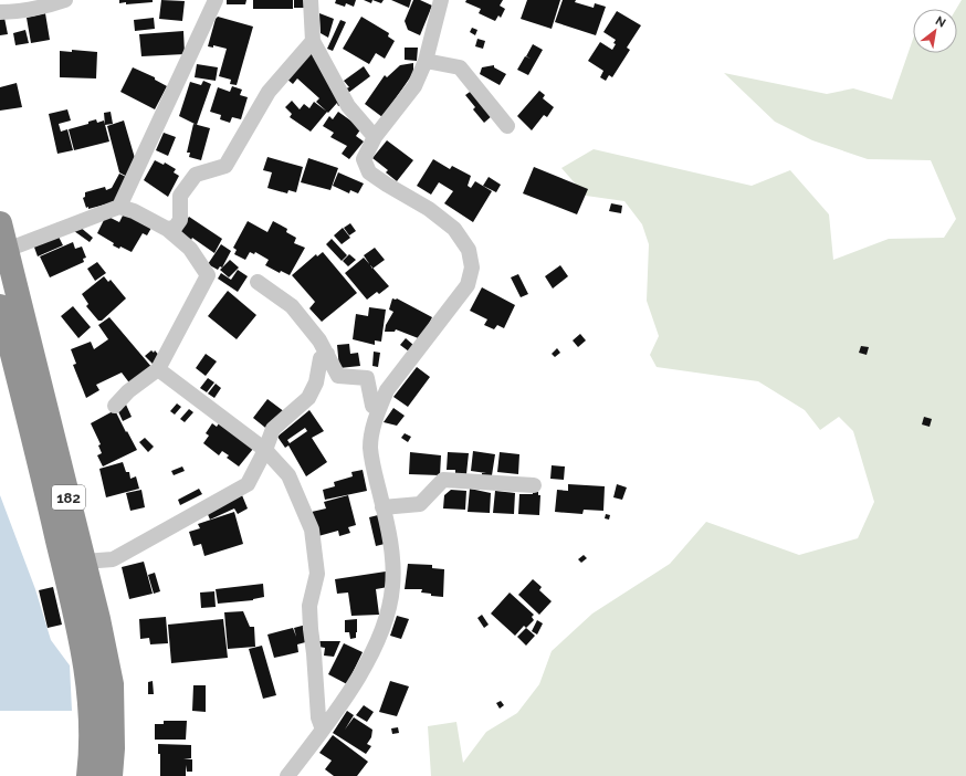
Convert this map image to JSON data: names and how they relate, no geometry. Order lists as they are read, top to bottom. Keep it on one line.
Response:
{"streets":{"highway":["182"]},"north":"top right"}
